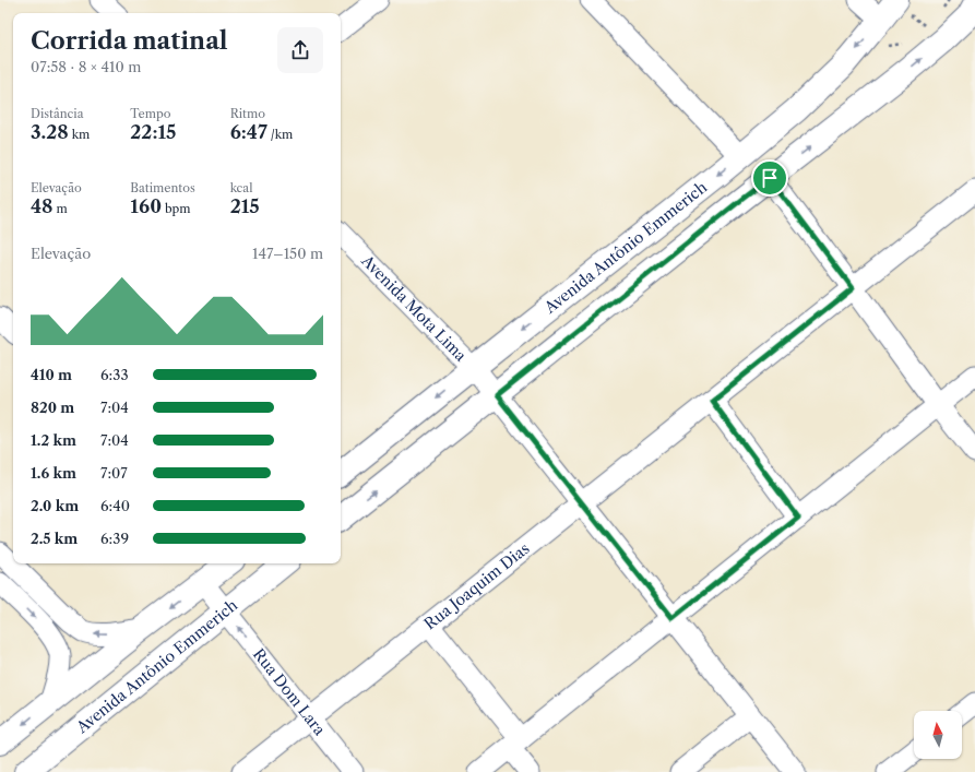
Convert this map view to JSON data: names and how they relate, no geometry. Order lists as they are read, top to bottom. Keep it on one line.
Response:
{"streets":{"main road":["Avenida Antônio Emmerich"],"street":["Avenida Mota Lima","Rua Joaquim Dias","Rua Dom Lara"]},"crossings":[["Avenida Antônio Emmerich","Avenida Mota Lima"],["Avenida Antônio Emmerich","Rua Dom Lara"],["Avenida Mota Lima","Rua Joaquim Dias"],["Rua Joaquim Dias","Rua Dom Lara"]],"one_way":["Rua Dom Lara"],"north":"top","page":{"heading":["Corrida matinal","07:58 · 8 × 410 m"],"stats":[["Distância","3.28 km"],["Tempo","22:15"],["Ritmo","6:47 /km"],["Elevação","48 m"],["Batimentos","160 bpm"],["kcal","215"]],"chart":["Elevação","147–150 m"],"list":[{"name":"410 m","note":"6:33"},{"name":"820 m","note":"7:04"},{"name":"1.2 km","note":"7:04"},{"name":"1.6 km","note":"7:07"},{"name":"2.0 km","note":"6:40"},{"name":"2.5 km","note":"6:39"}]}}
